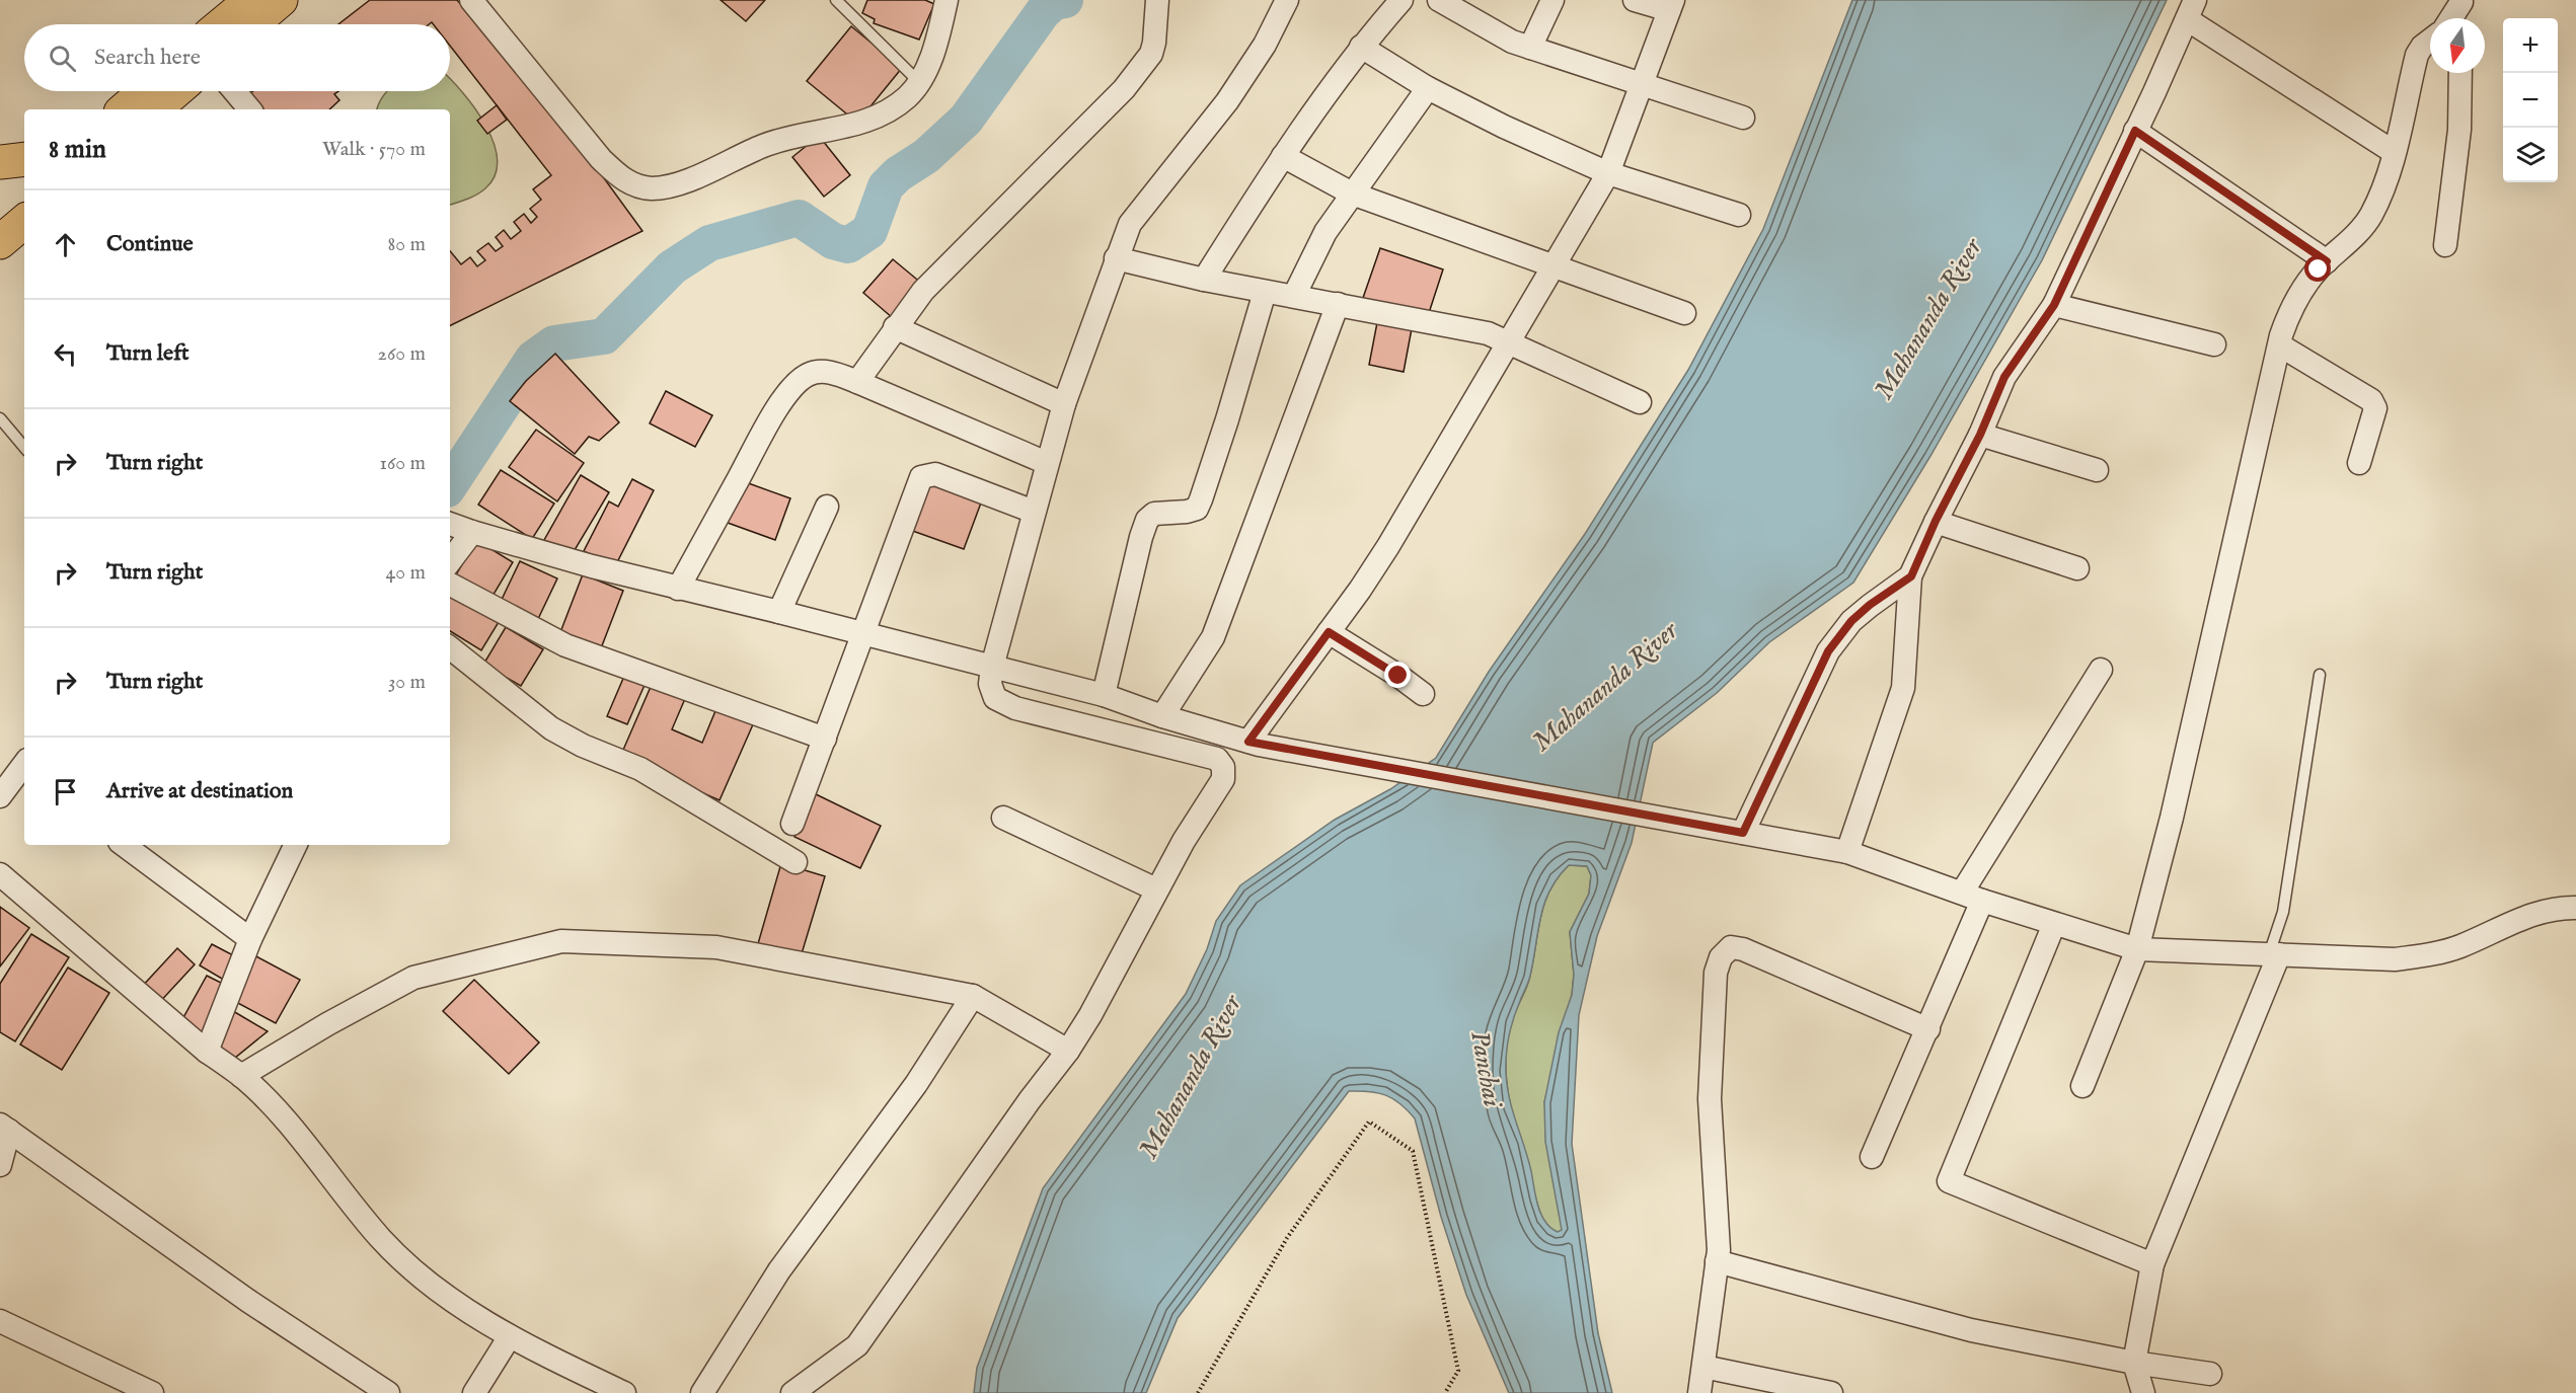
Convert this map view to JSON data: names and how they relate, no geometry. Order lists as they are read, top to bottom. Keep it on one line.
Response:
{"water":["Mahananda River","Panchai"],"north":"bottom","page":{"map_buttons":["+","−"],"search":"Search here","heading":["8 min","Walk · 570 m"],"list":[["Continue","80 m"],["Turn left","260 m"],["Turn right","160 m"],["Turn right","40 m"],["Turn right","30 m"],"Arrive at destination"]}}
